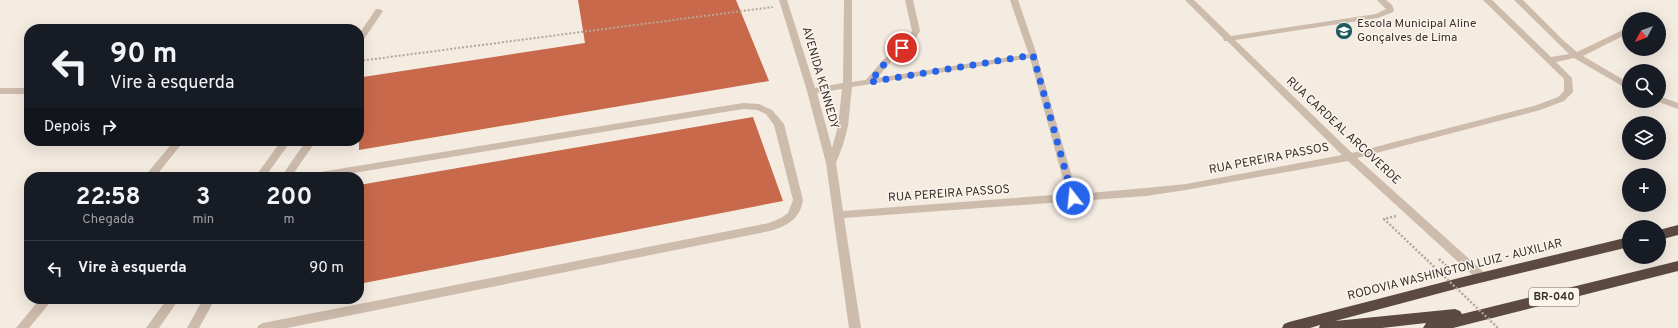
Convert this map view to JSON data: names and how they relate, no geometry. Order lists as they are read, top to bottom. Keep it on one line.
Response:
{"streets":{"highway":["RODOVIA WASHINGTON LUIZ - AUXILIAR","BR-040"],"street":["AVENIDA KENNEDY","RUA CARDEAL ARCOVERDE","RUA PEREIRA PASSOS"]},"crossings":[["AVENIDA KENNEDY","RUA PEREIRA PASSOS"],["RUA CARDEAL ARCOVERDE","RUA PEREIRA PASSOS"],["RUA CARDEAL ARCOVERDE","RODOVIA WASHINGTON LUIZ - AUXILIAR"]],"places":{"school or university":["Escola Municipal Aline Gonçalves de Lima"]},"north":"bottom left","page":{"map_buttons":["+","−"],"turn":["90 m","Vire à esquerda"],"then":"Depois","eta":["22:58","Chegada","3","min","200","m"],"list":[{"name":"Vire à esquerda","value":"90 m"}]}}
